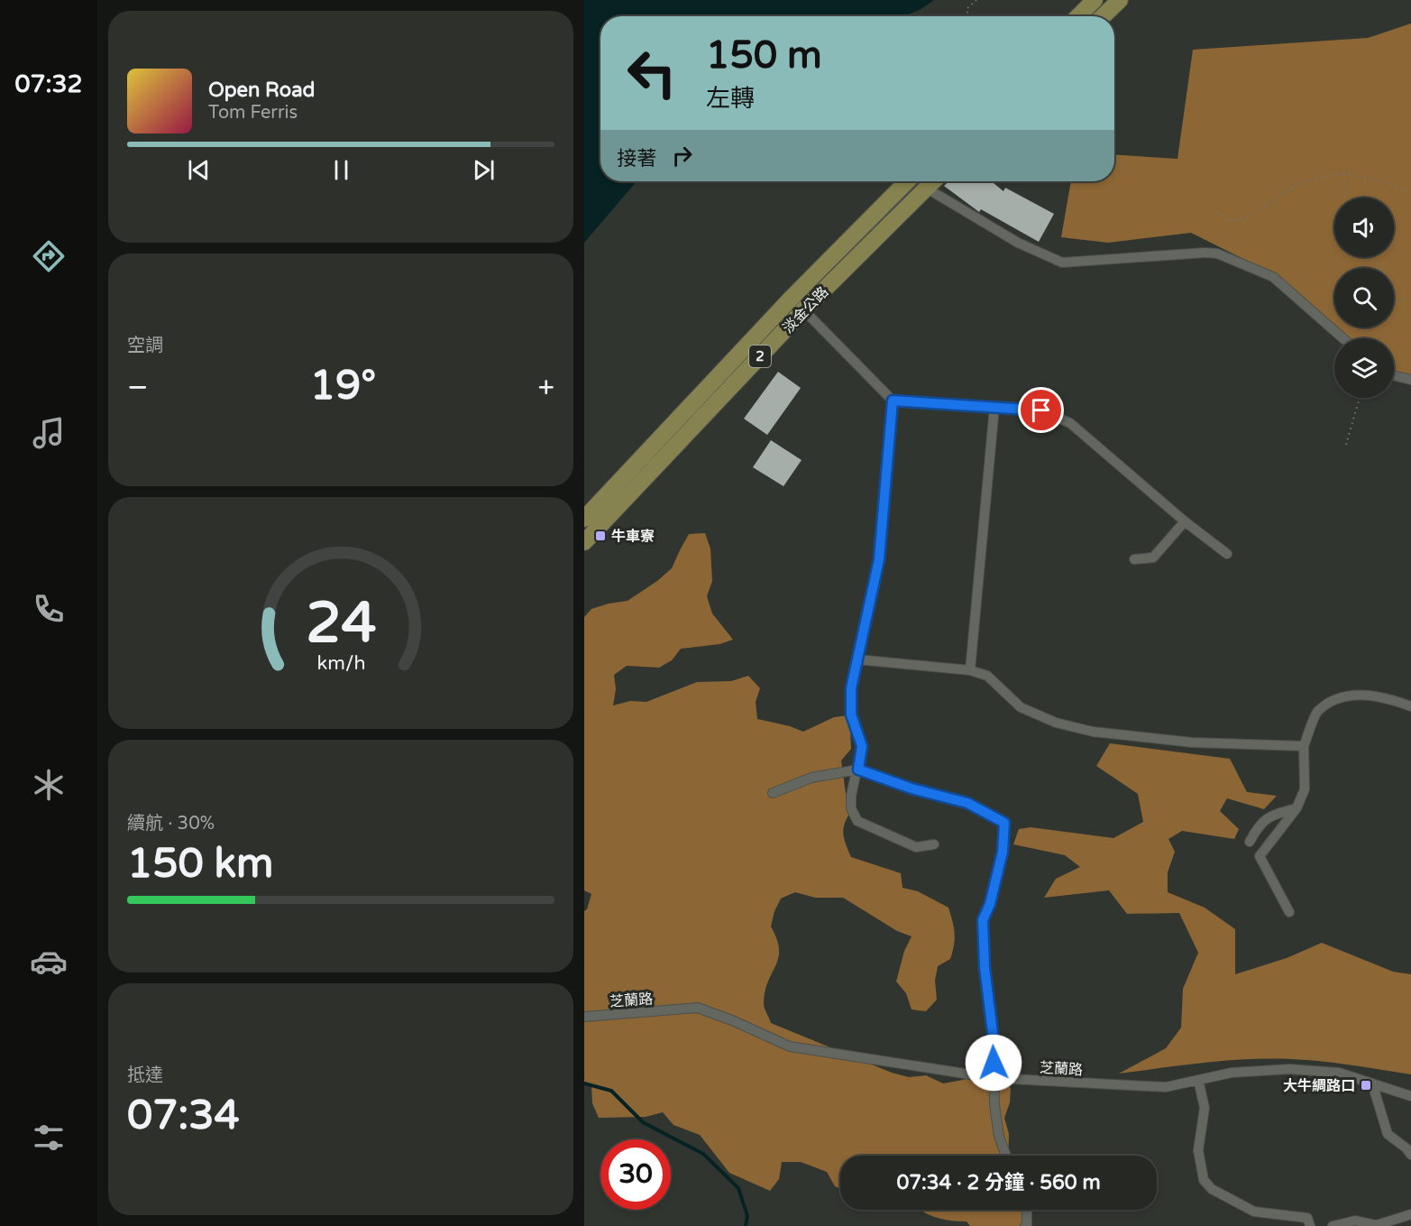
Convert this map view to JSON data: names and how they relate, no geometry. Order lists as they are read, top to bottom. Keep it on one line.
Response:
{"streets":{"main road":["淡金公路","2"],"street":["芝蘭路"]},"places":{"transit":["牛車寮","大牛綢路口"]},"page":{"tabs":"07:32","turn":["150 m","左轉"],"song":["Open Road","Tom Ferris"],"then":"接著","tile":["空調",["續航 · 30%","150 km"],["抵達","07:34"]],"heat":["−","19°","+"],"limit":"30","trip":"07:34 · 2 分鐘 · 560 m","gauge":["24","km/h"]}}
